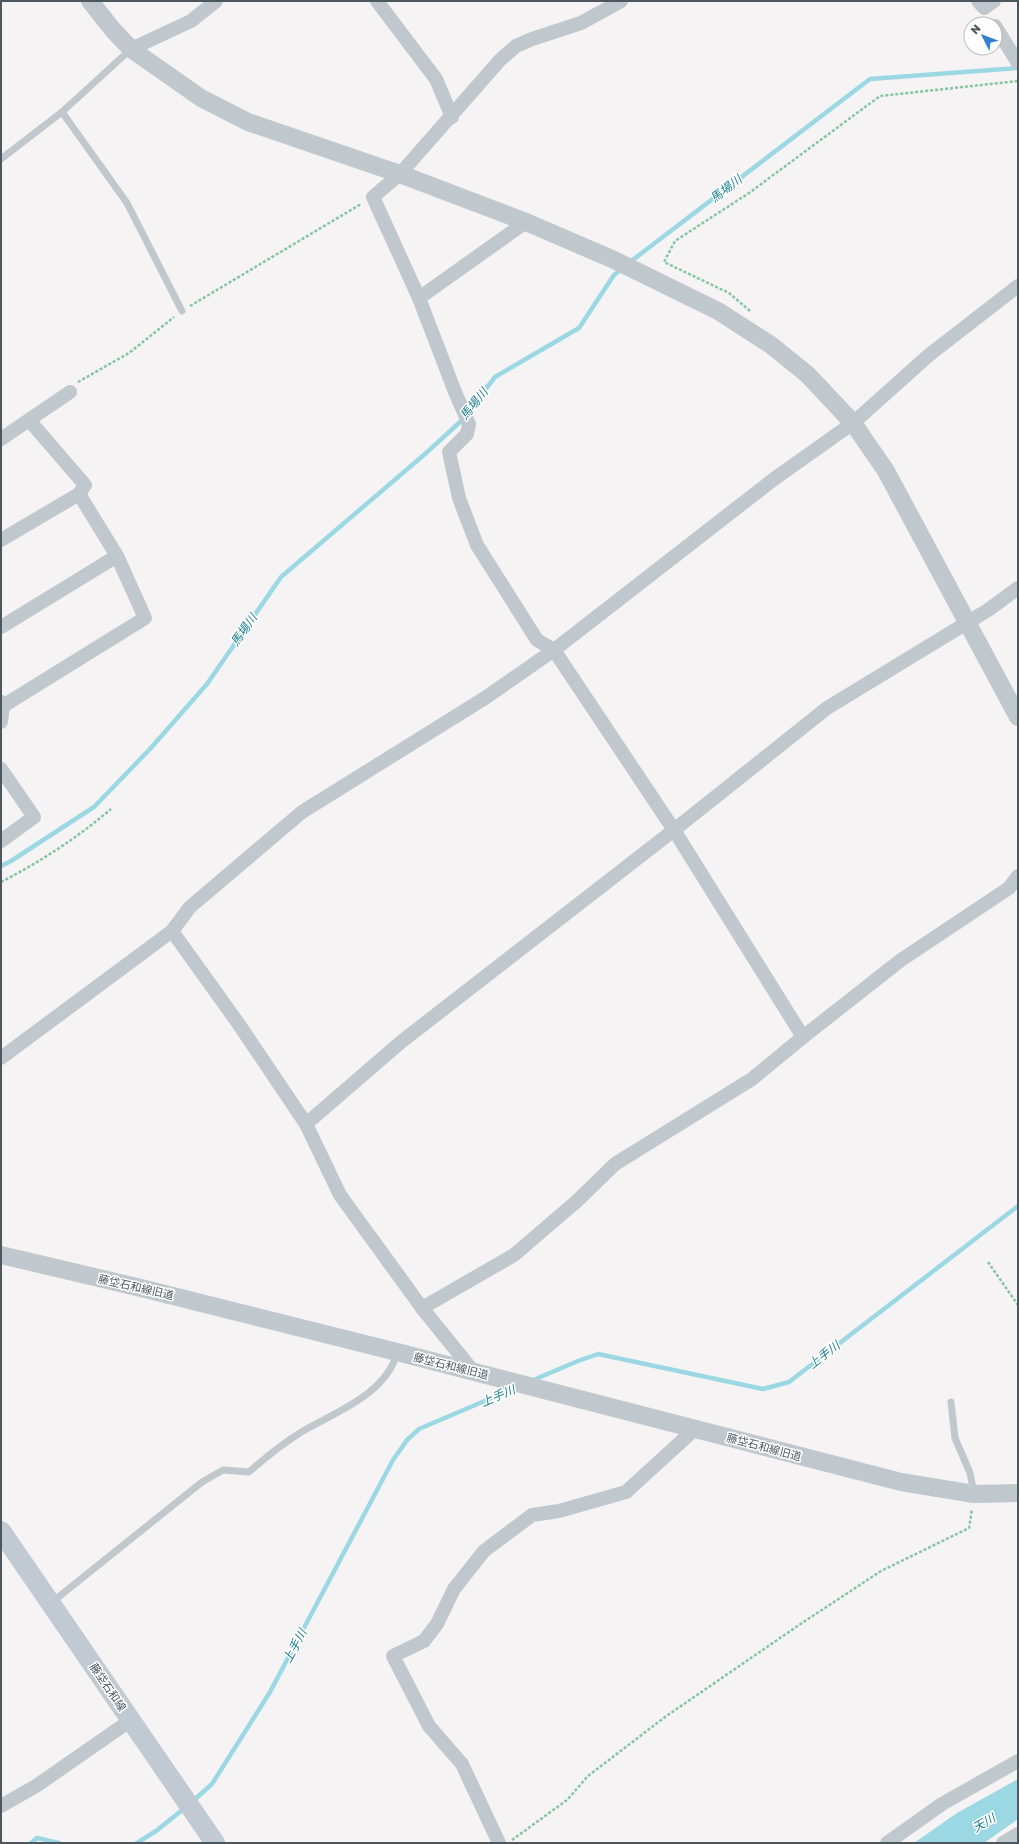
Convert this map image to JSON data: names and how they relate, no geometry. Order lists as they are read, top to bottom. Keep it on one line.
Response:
{"streets":{"main road":["藤垈石和線"],"street":["藤垈石和線旧道"]},"water":["馬場川","上手川","天川"],"north":"top left"}
